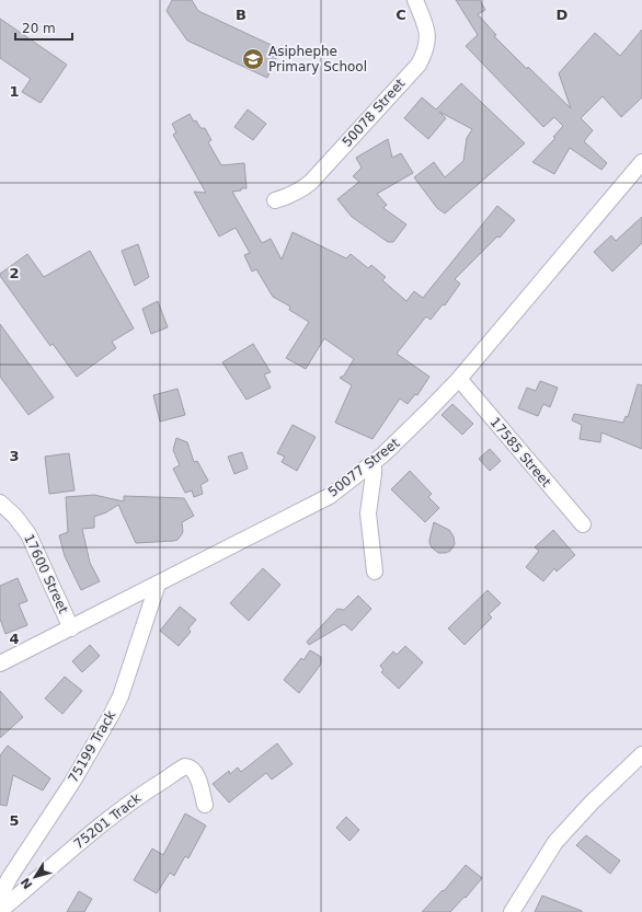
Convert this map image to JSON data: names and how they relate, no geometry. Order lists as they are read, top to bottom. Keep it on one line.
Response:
{"streets":{"street":["50078 Street","17585 Street","50077 Street","17600 Street","75199 Track","75201 Track"]},"crossings":[["17585 Street","50077 Street"],["50077 Street","17600 Street"],["50077 Street","75199 Track"]],"places":{"school or university":["Asiphephe Primary School"]},"scale_bar":"20 m","north":"bottom left","grid":{"columns":["B","C","D"],"rows":["1","2","3","4","5"]}}
